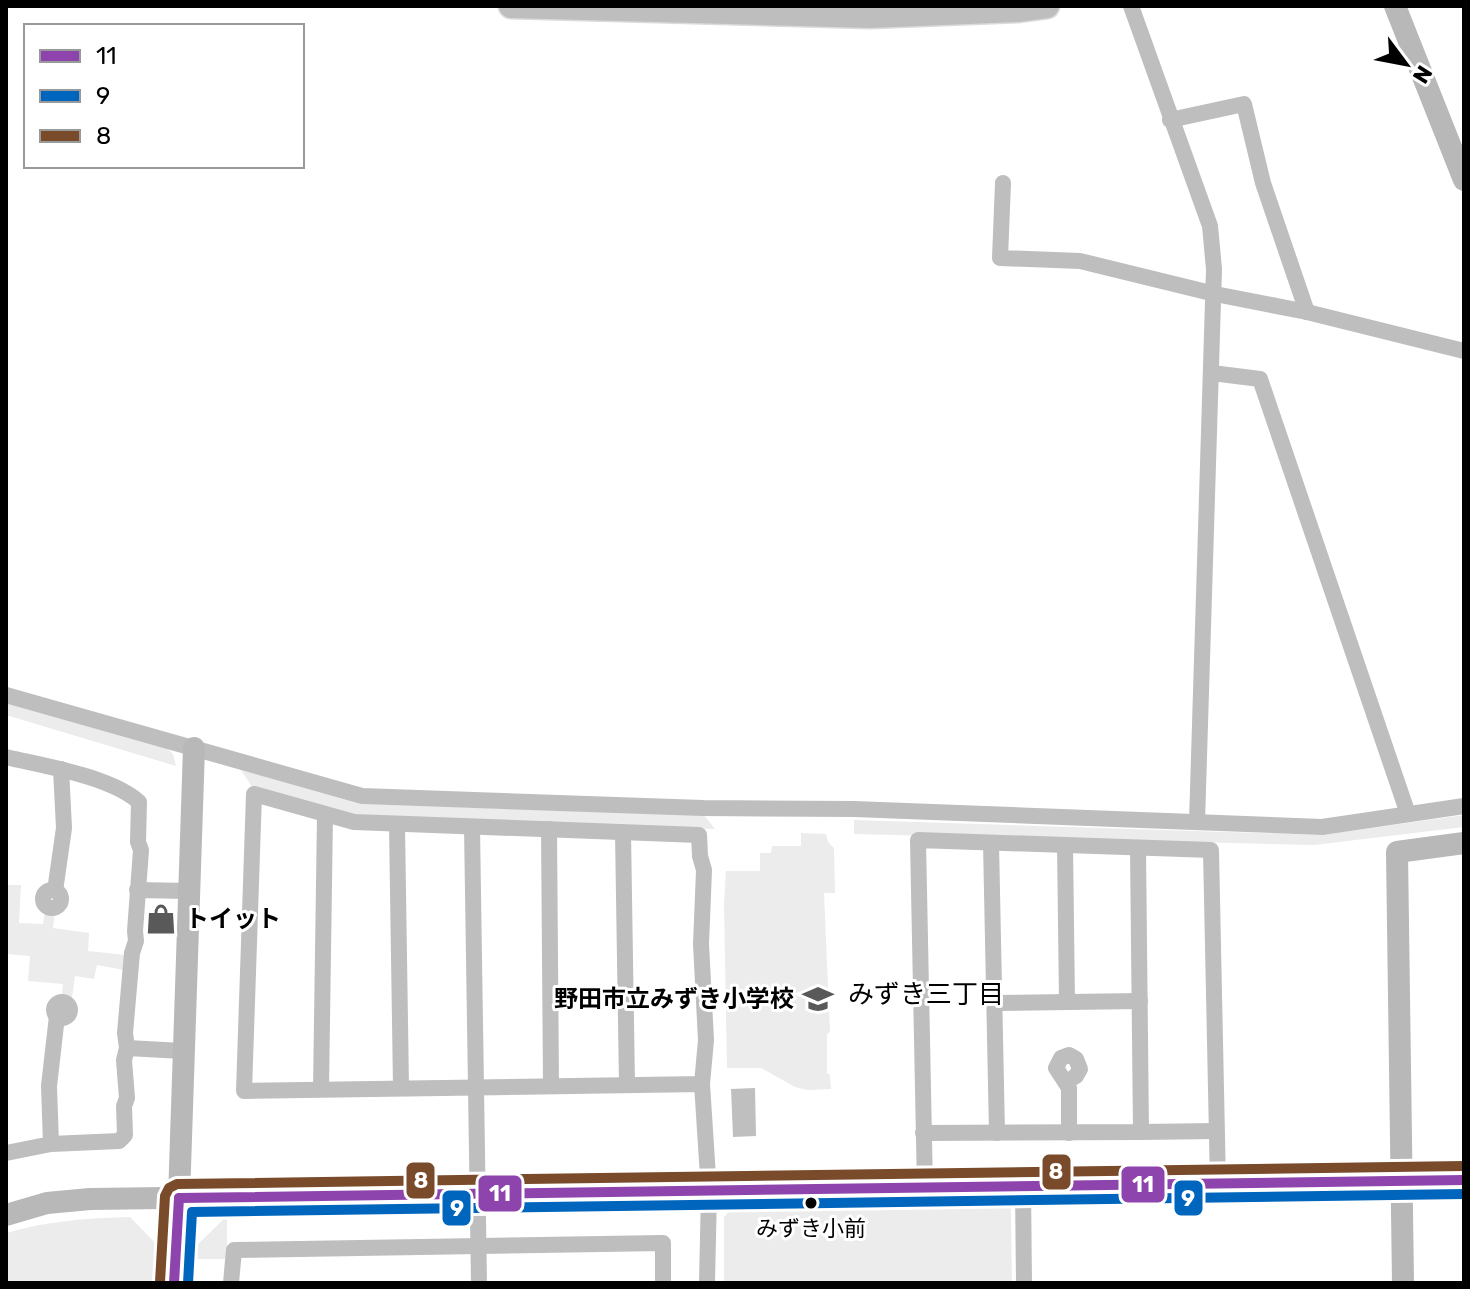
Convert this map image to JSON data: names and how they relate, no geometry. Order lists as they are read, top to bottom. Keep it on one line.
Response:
{"districts":["みずき三丁目"],"places":{"shop":["トイット"],"school or university":["野田市立みずき小学校"],"other":["みずき小前"]},"lines":["transit line 8","transit line 11","transit line 9"],"legend":["11","9","8"],"north":"bottom right"}
